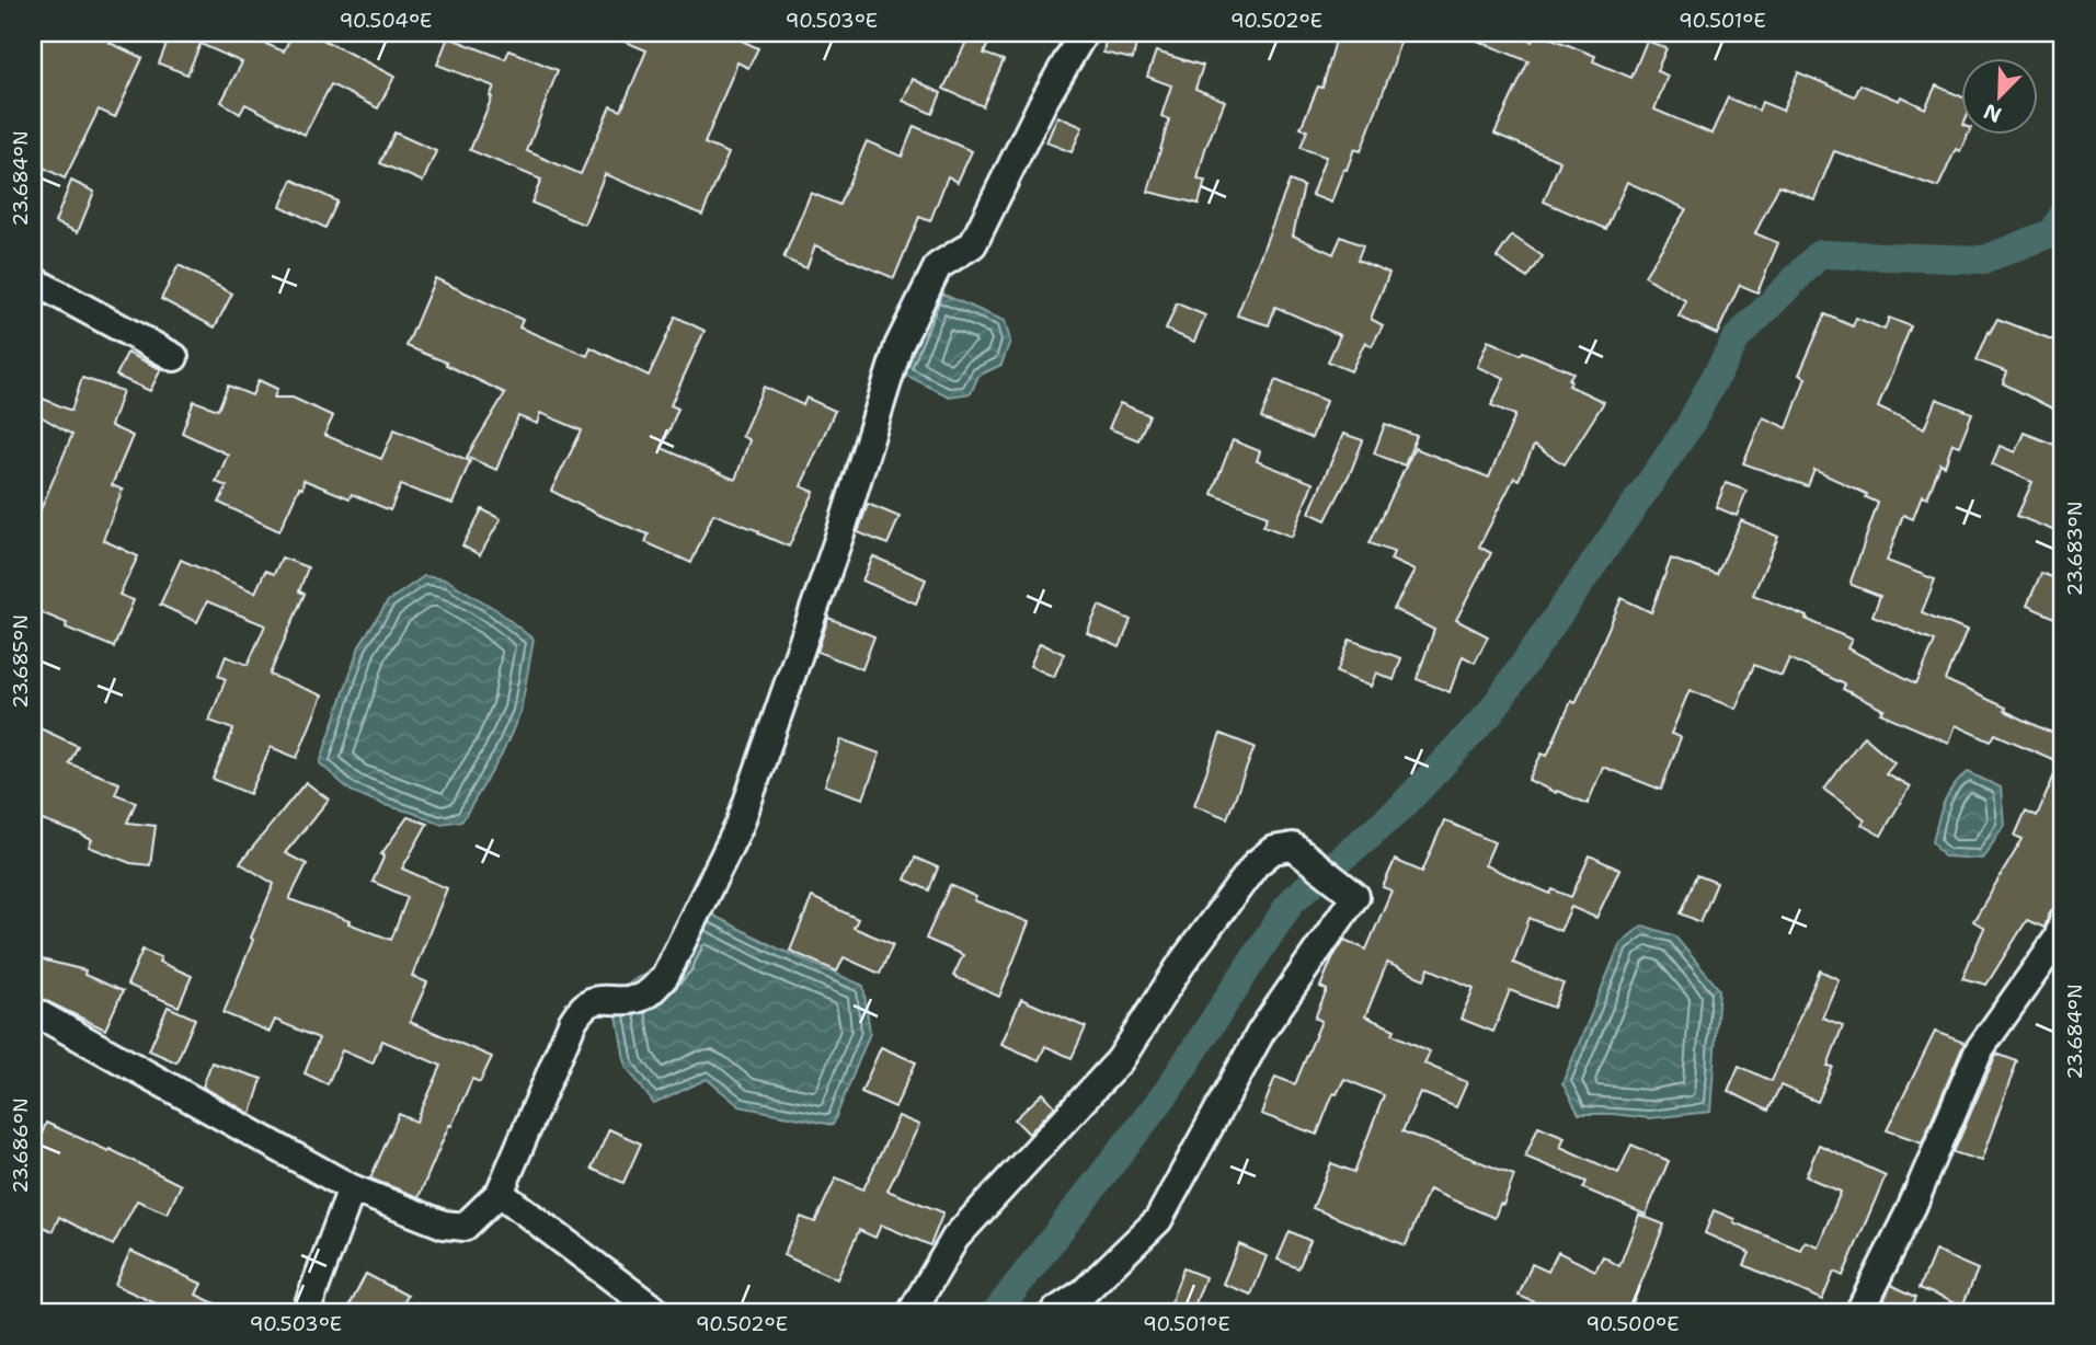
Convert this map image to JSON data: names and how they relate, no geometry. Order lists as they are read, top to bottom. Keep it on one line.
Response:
{"north":"bottom left","coordinates":["90.504°E","90.503°E","90.502°E","90.501°E","23.684°N","23.683°N","23.685°N","23.686°N","90.500°E"]}
